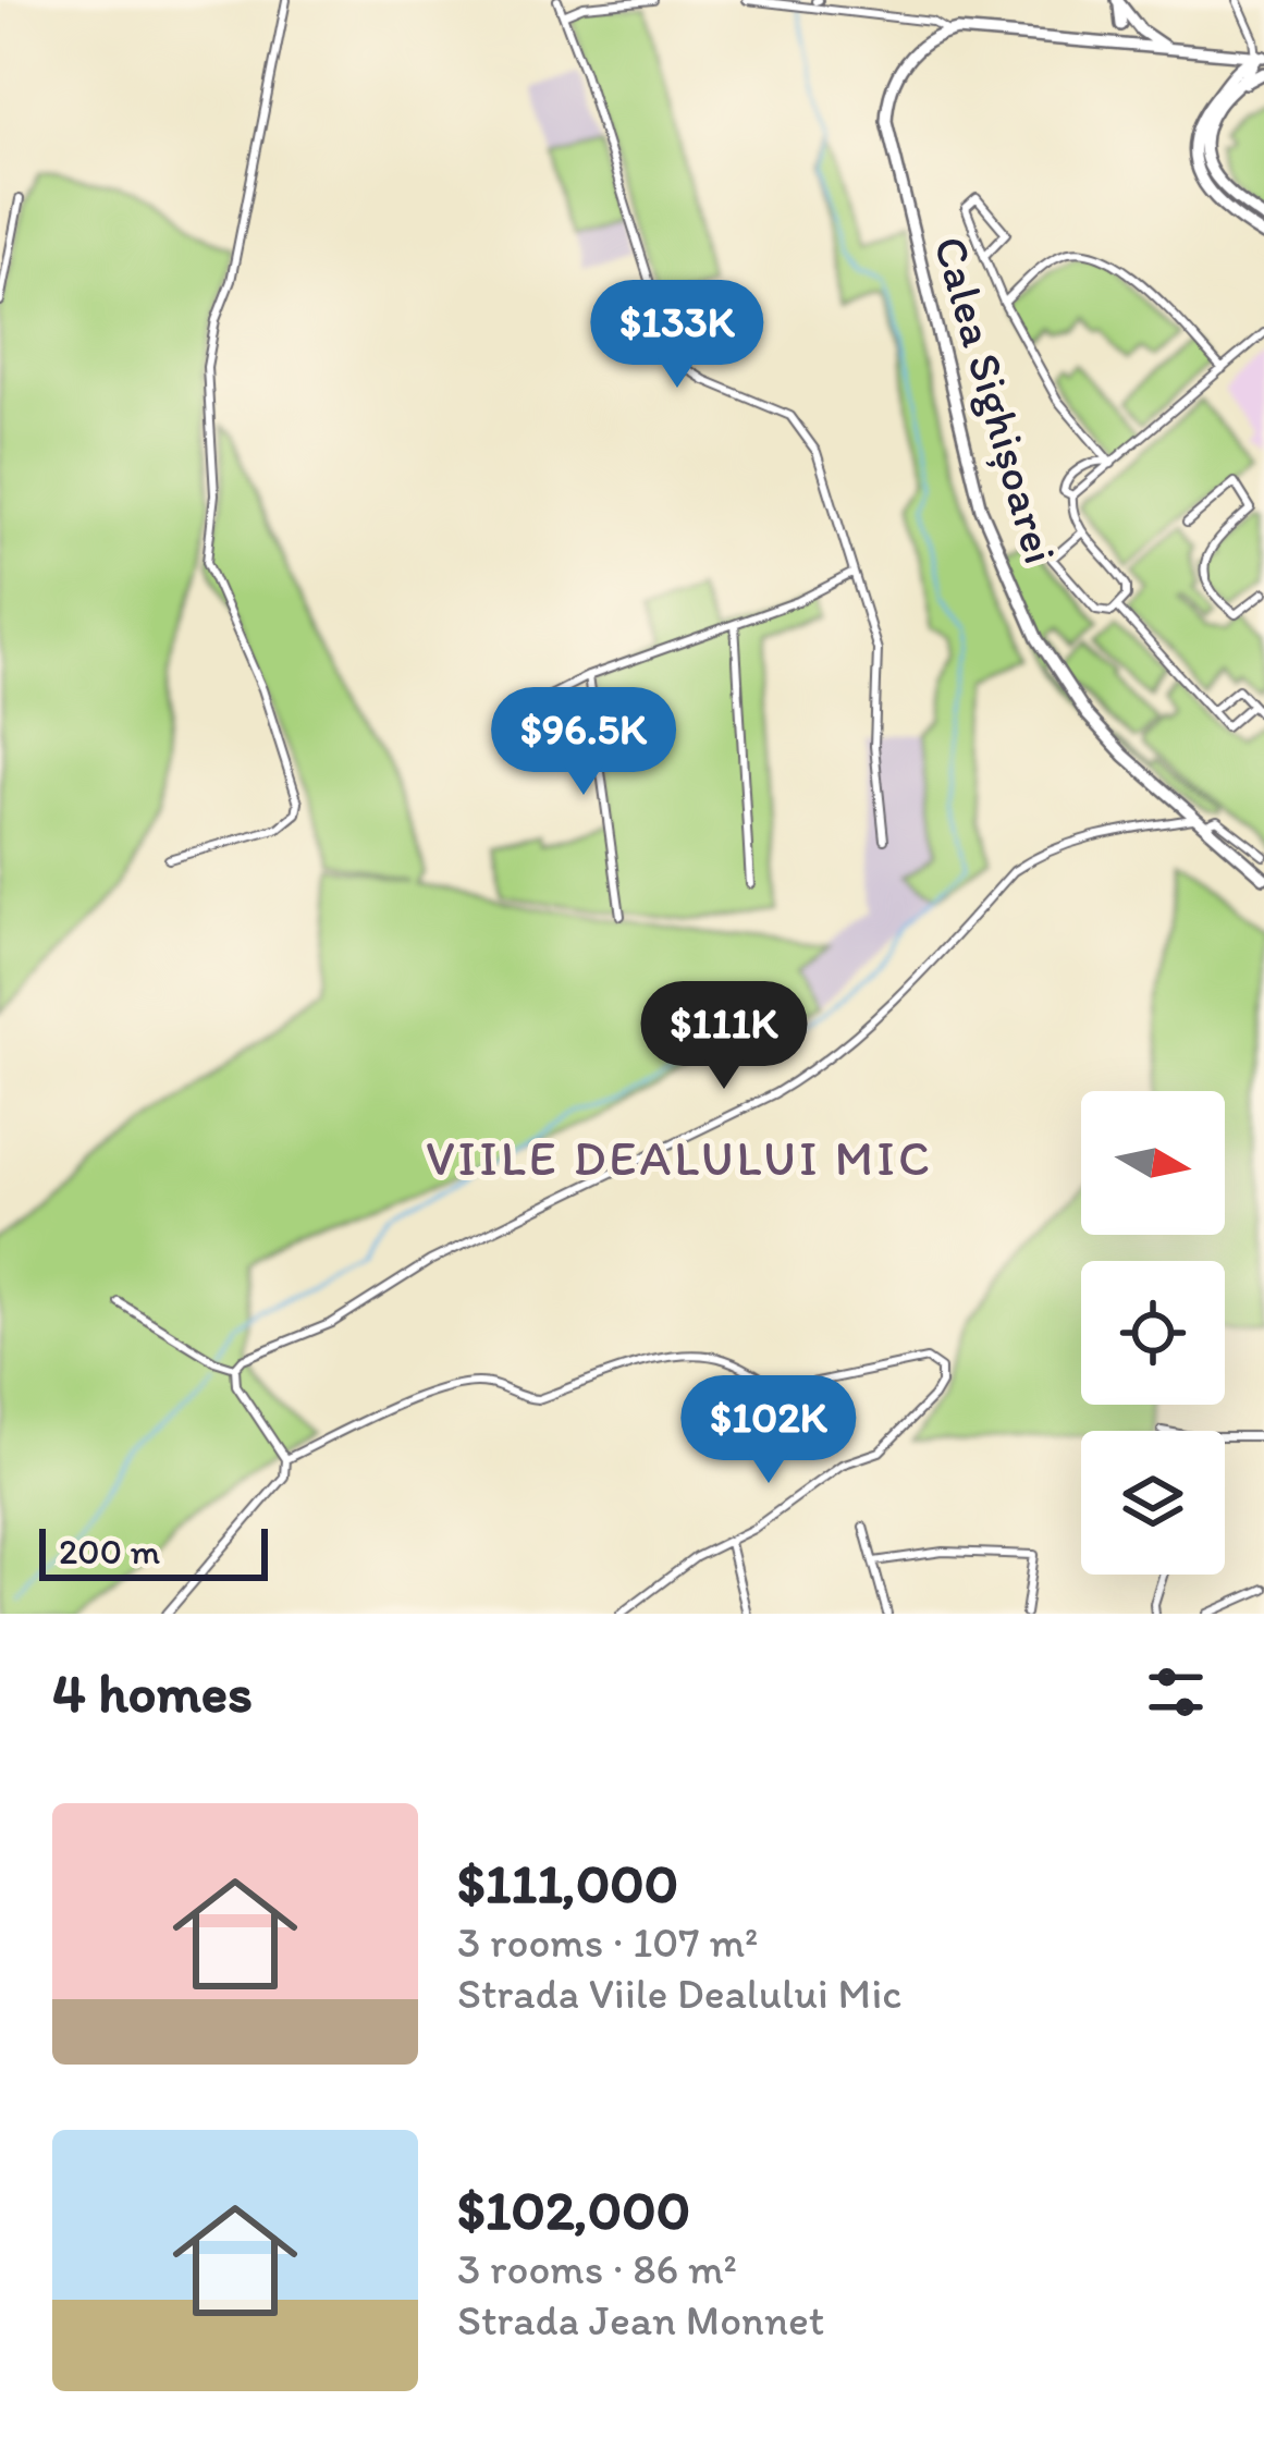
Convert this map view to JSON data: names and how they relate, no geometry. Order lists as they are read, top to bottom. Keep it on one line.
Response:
{"streets":{"main road":["Calea Sighișoarei"]},"districts":["VIILE DEALULUI MIC"],"scale_bar":"200 m","north":"right","page":{"price":["$133K","$96.5K","$111K","$102K"],"scale":"200 m","heading":"4 homes","list":[{"name":"$111,000","note":"3 rooms · 107 m² · Strada Viile Dealului Mic"},{"name":"$102,000","note":"3 rooms · 86 m² · Strada Jean Monnet"}]}}
